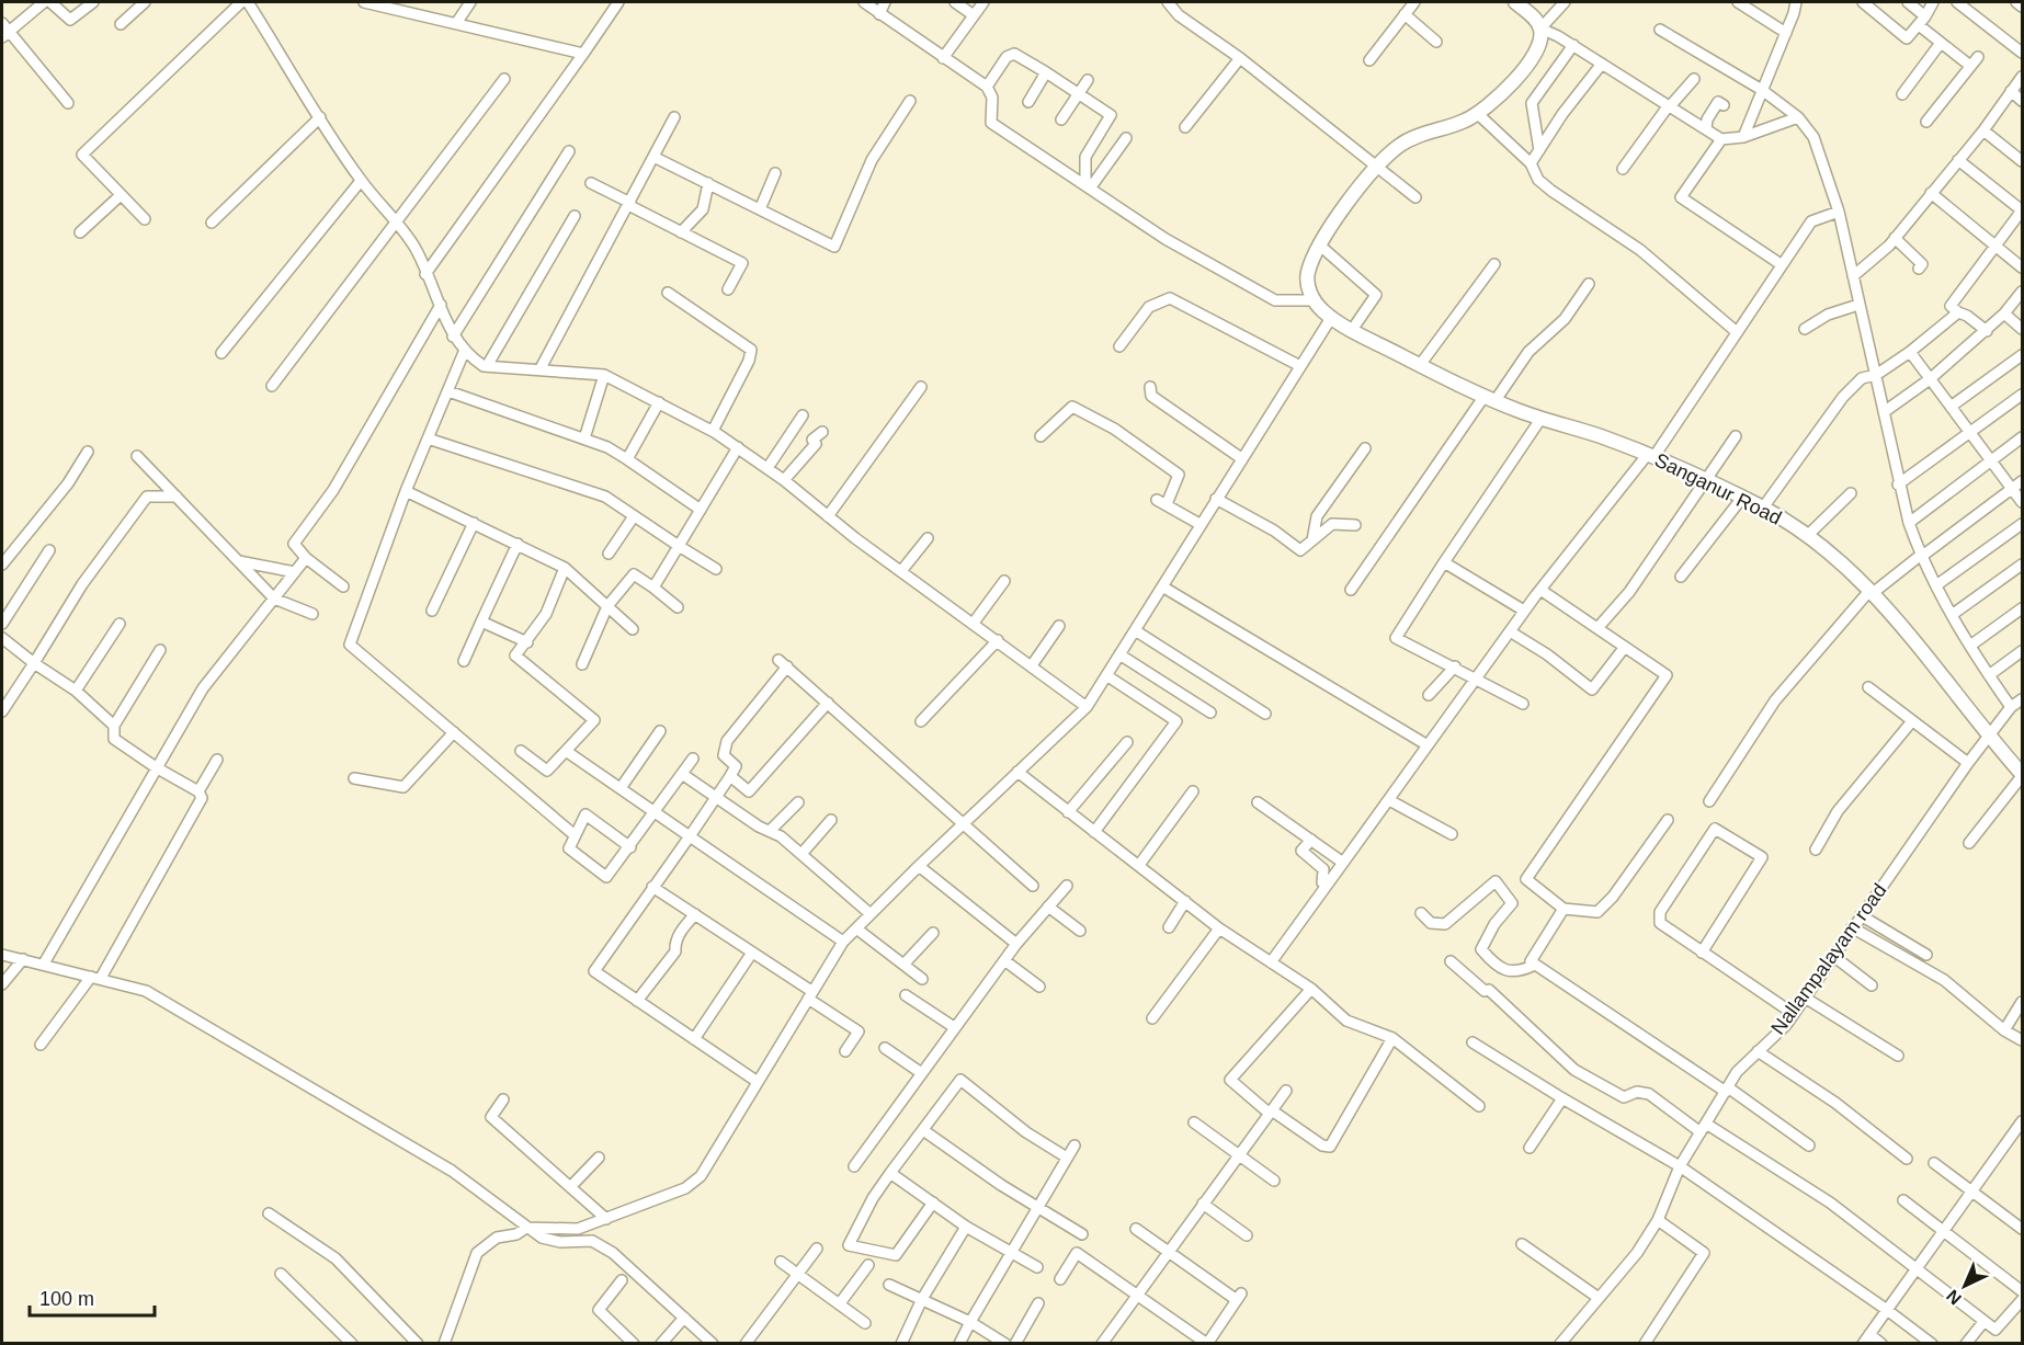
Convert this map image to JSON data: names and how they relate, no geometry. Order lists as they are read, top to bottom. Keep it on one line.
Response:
{"streets":{"main road":["Sanganur Road"],"street":["Nallampalayam road"]},"crossings":[["Sanganur Road","Nallampalayam road"]],"scale_bar":"100 m","north":"bottom left"}
